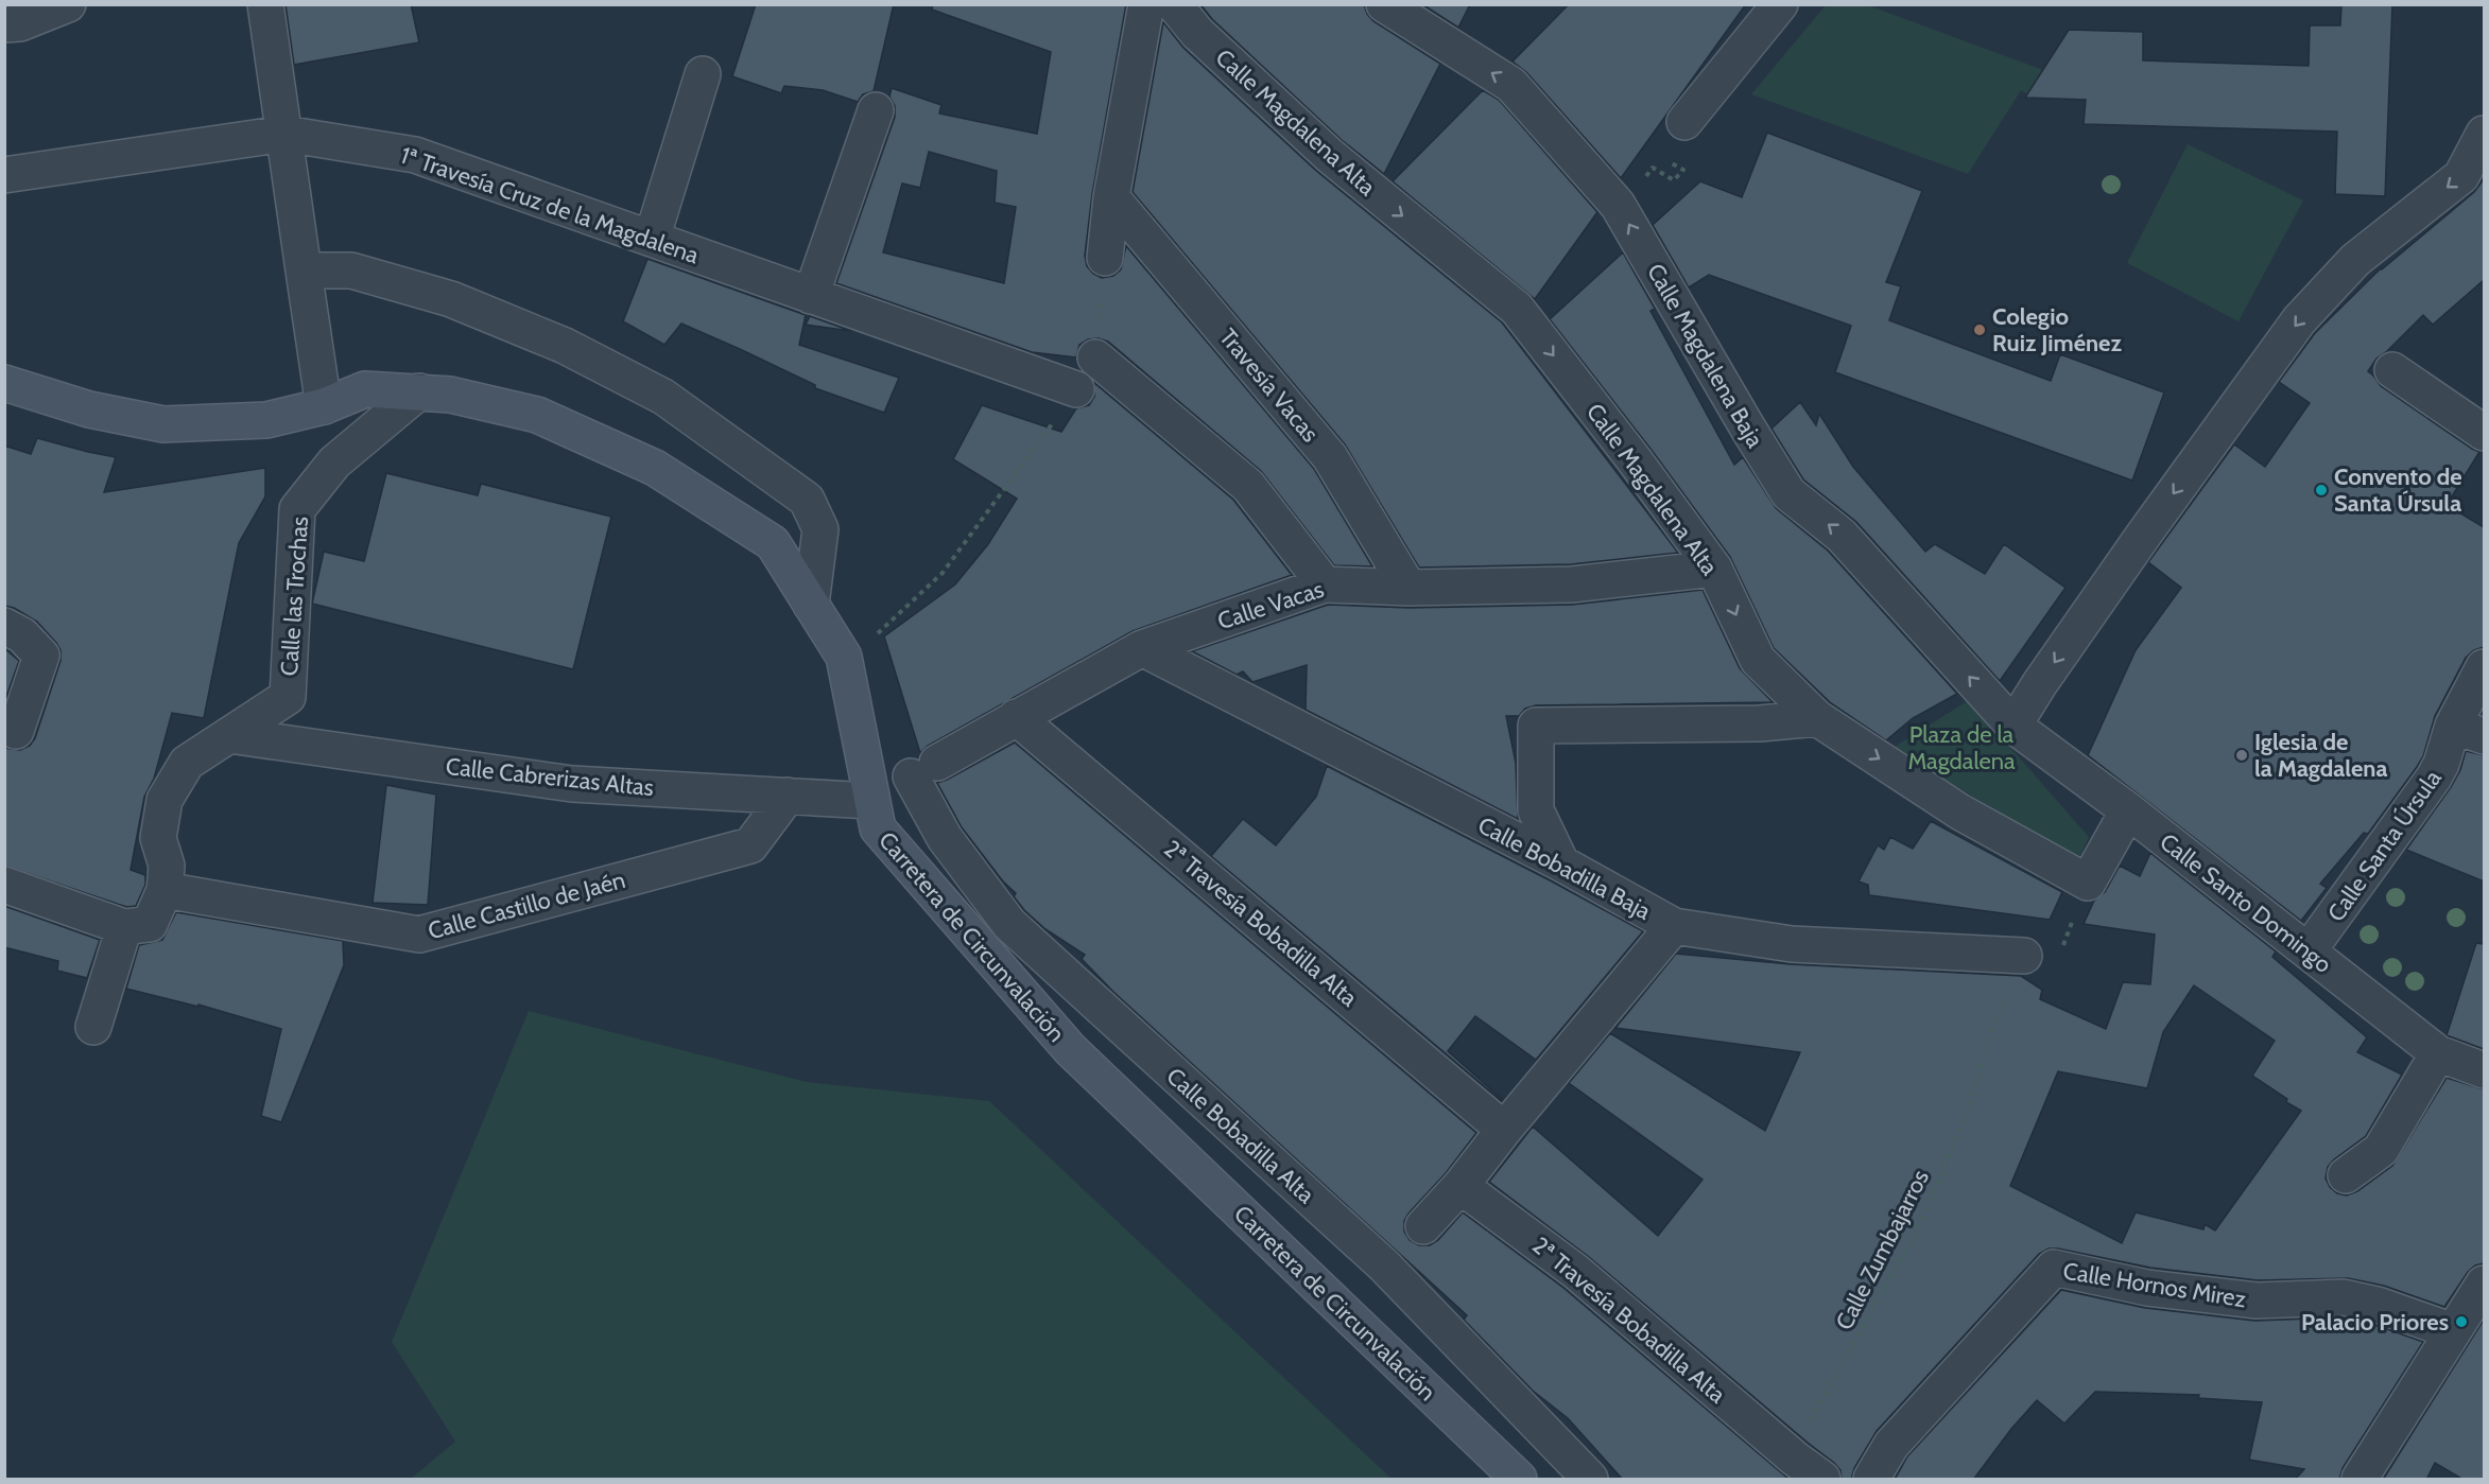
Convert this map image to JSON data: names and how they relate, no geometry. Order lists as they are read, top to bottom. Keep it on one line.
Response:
{"streets":{"main road":["Carretera de Circunvalación"],"street":["Calle Magdalena Alta","1ª Travesía Cruz de la Magdalena","Calle Magdalena Baja","Travesía Vacas","Calle las Trochas","Calle Vacas","Calle Cabrerizas Altas","Calle Santa Úrsula","Calle Bobadilla Baja","Calle Santo Domingo","Calle Castillo de Jaén","2ª Travesía Bobadilla Alta","Calle Bobadilla Alta","Calle Hornos Mirez"],"path":["Calle Zumbajarros"]},"crossings":[["Calle Magdalena Alta","Calle Vacas"],["Calle Magdalena Baja","Calle Santo Domingo"],["Travesía Vacas","Calle Vacas"],["Calle las Trochas","Calle Cabrerizas Altas"],["Calle las Trochas","Calle Castillo de Jaén"],["Calle las Trochas","Carretera de Circunvalación"],["Calle Vacas","Calle Bobadilla Baja"],["Calle Vacas","2ª Travesía Bobadilla Alta"],["Calle Vacas","Calle Bobadilla Alta"],["Calle Cabrerizas Altas","Calle Castillo de Jaén"],["Calle Cabrerizas Altas","Carretera de Circunvalación"],["Calle Santa Úrsula","Calle Santo Domingo"],["Calle Bobadilla Baja","Calle Zumbajarros"],["2ª Travesía Bobadilla Alta","Calle Zumbajarros"]],"one_way":["Calle Magdalena Alta","Calle Magdalena Baja"],"parks":["Plaza de la Magdalena"],"places":["Colegio Ruiz Jiménez","Convento de Santa Úrsula","Iglesia de la Magdalena","Palacio Priores"]}
